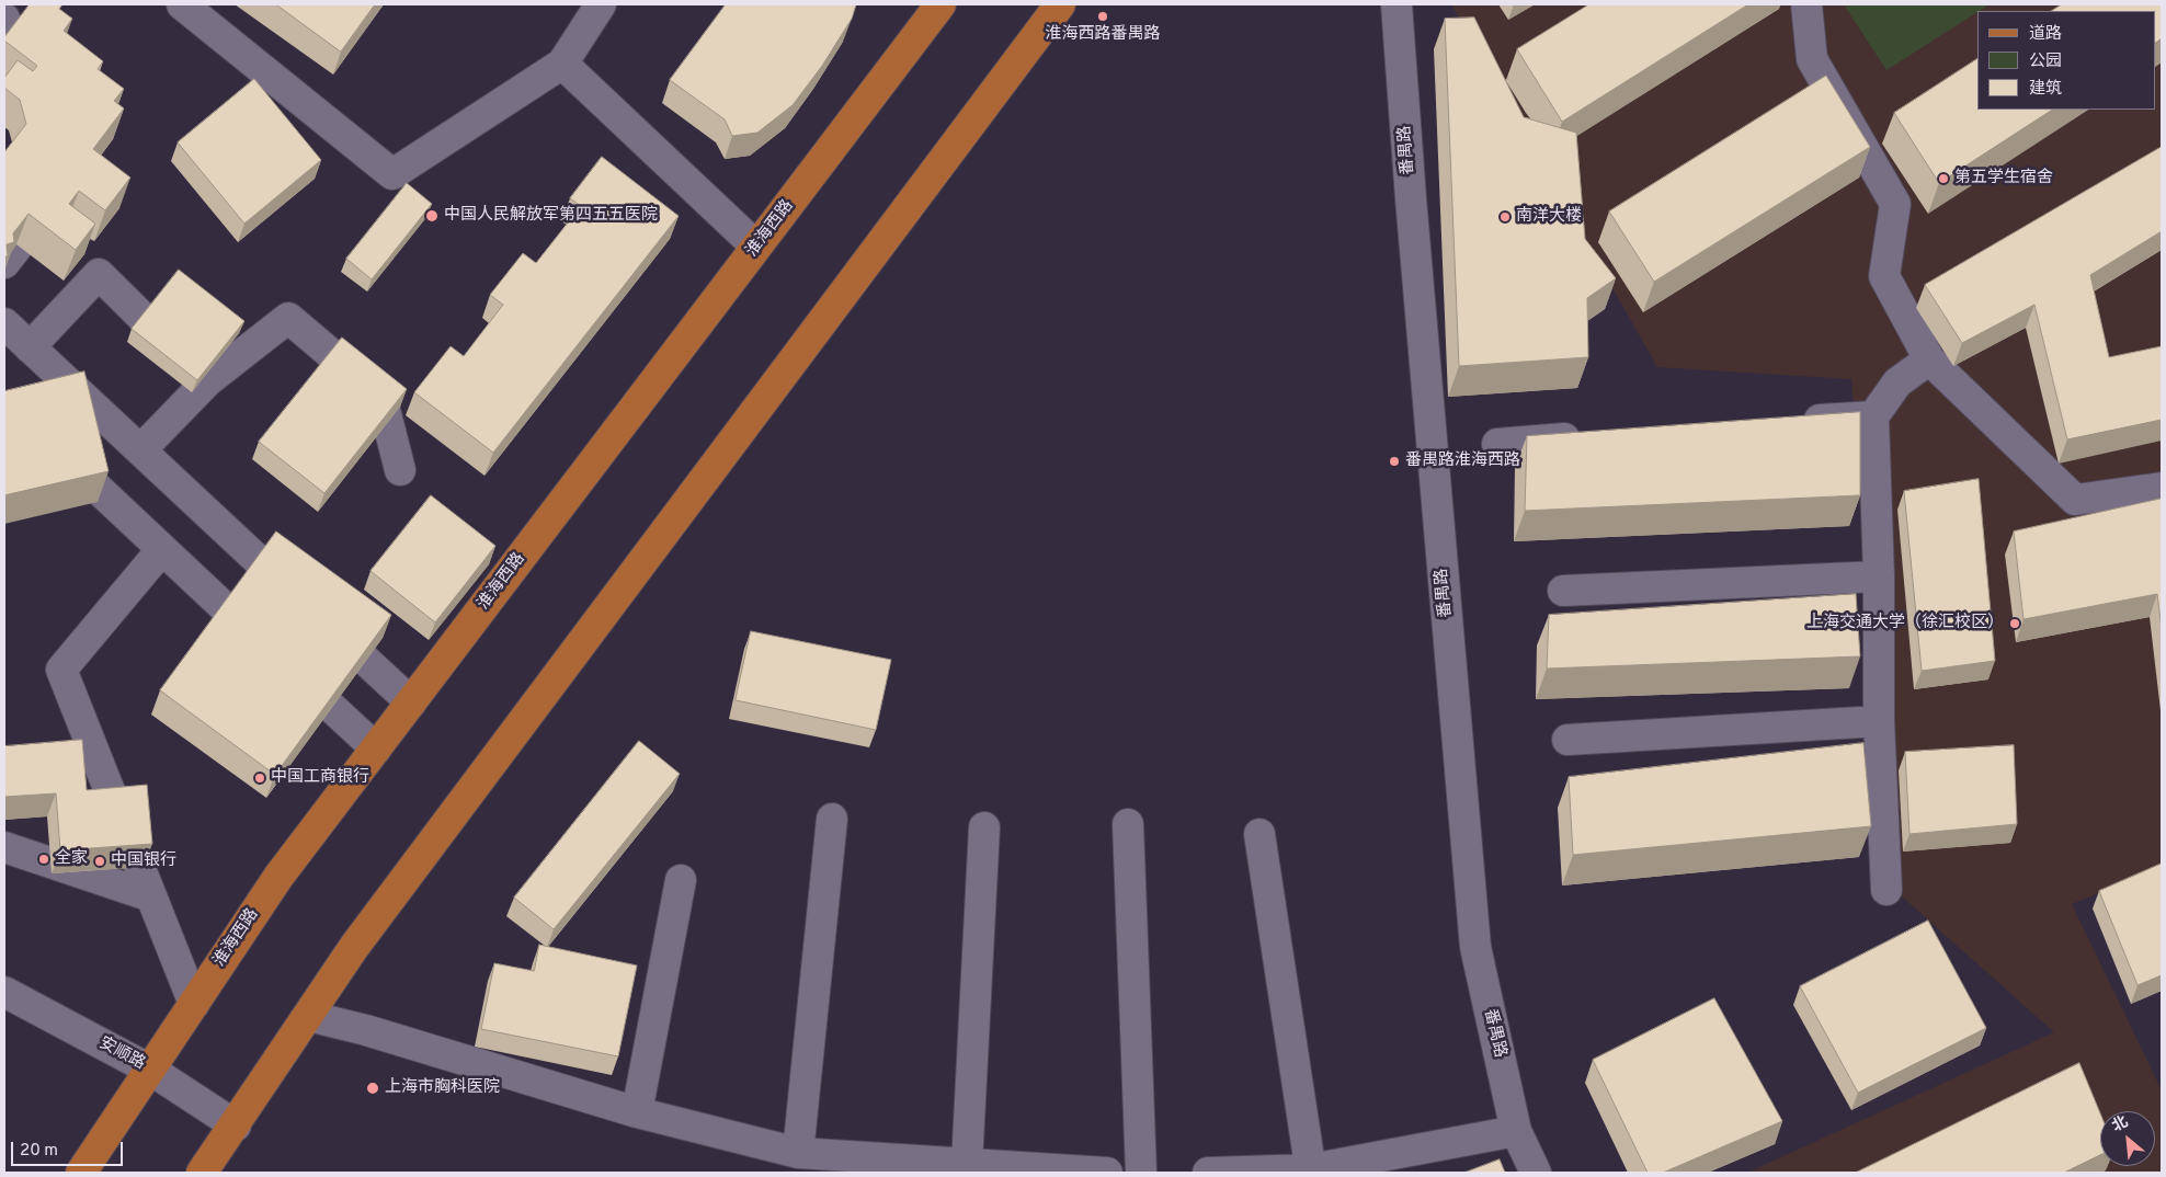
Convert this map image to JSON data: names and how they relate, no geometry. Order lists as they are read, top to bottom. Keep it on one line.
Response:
{"streets":{"main road":["淮海西路"],"street":["番禺路","安顺路"]},"crossings":[["淮海西路","安顺路"]],"places":["淮海西路番禺路","第五学生宿舍","中国人民解放军第四五五医院","南洋大楼","番禺路淮海西路","上海交通大学（徐汇校区）","中国工商银行","全家","中国银行","上海市胸科医院"],"legend":["道路","公园","建筑"],"scale_bar":"20 m","north":"top left"}
